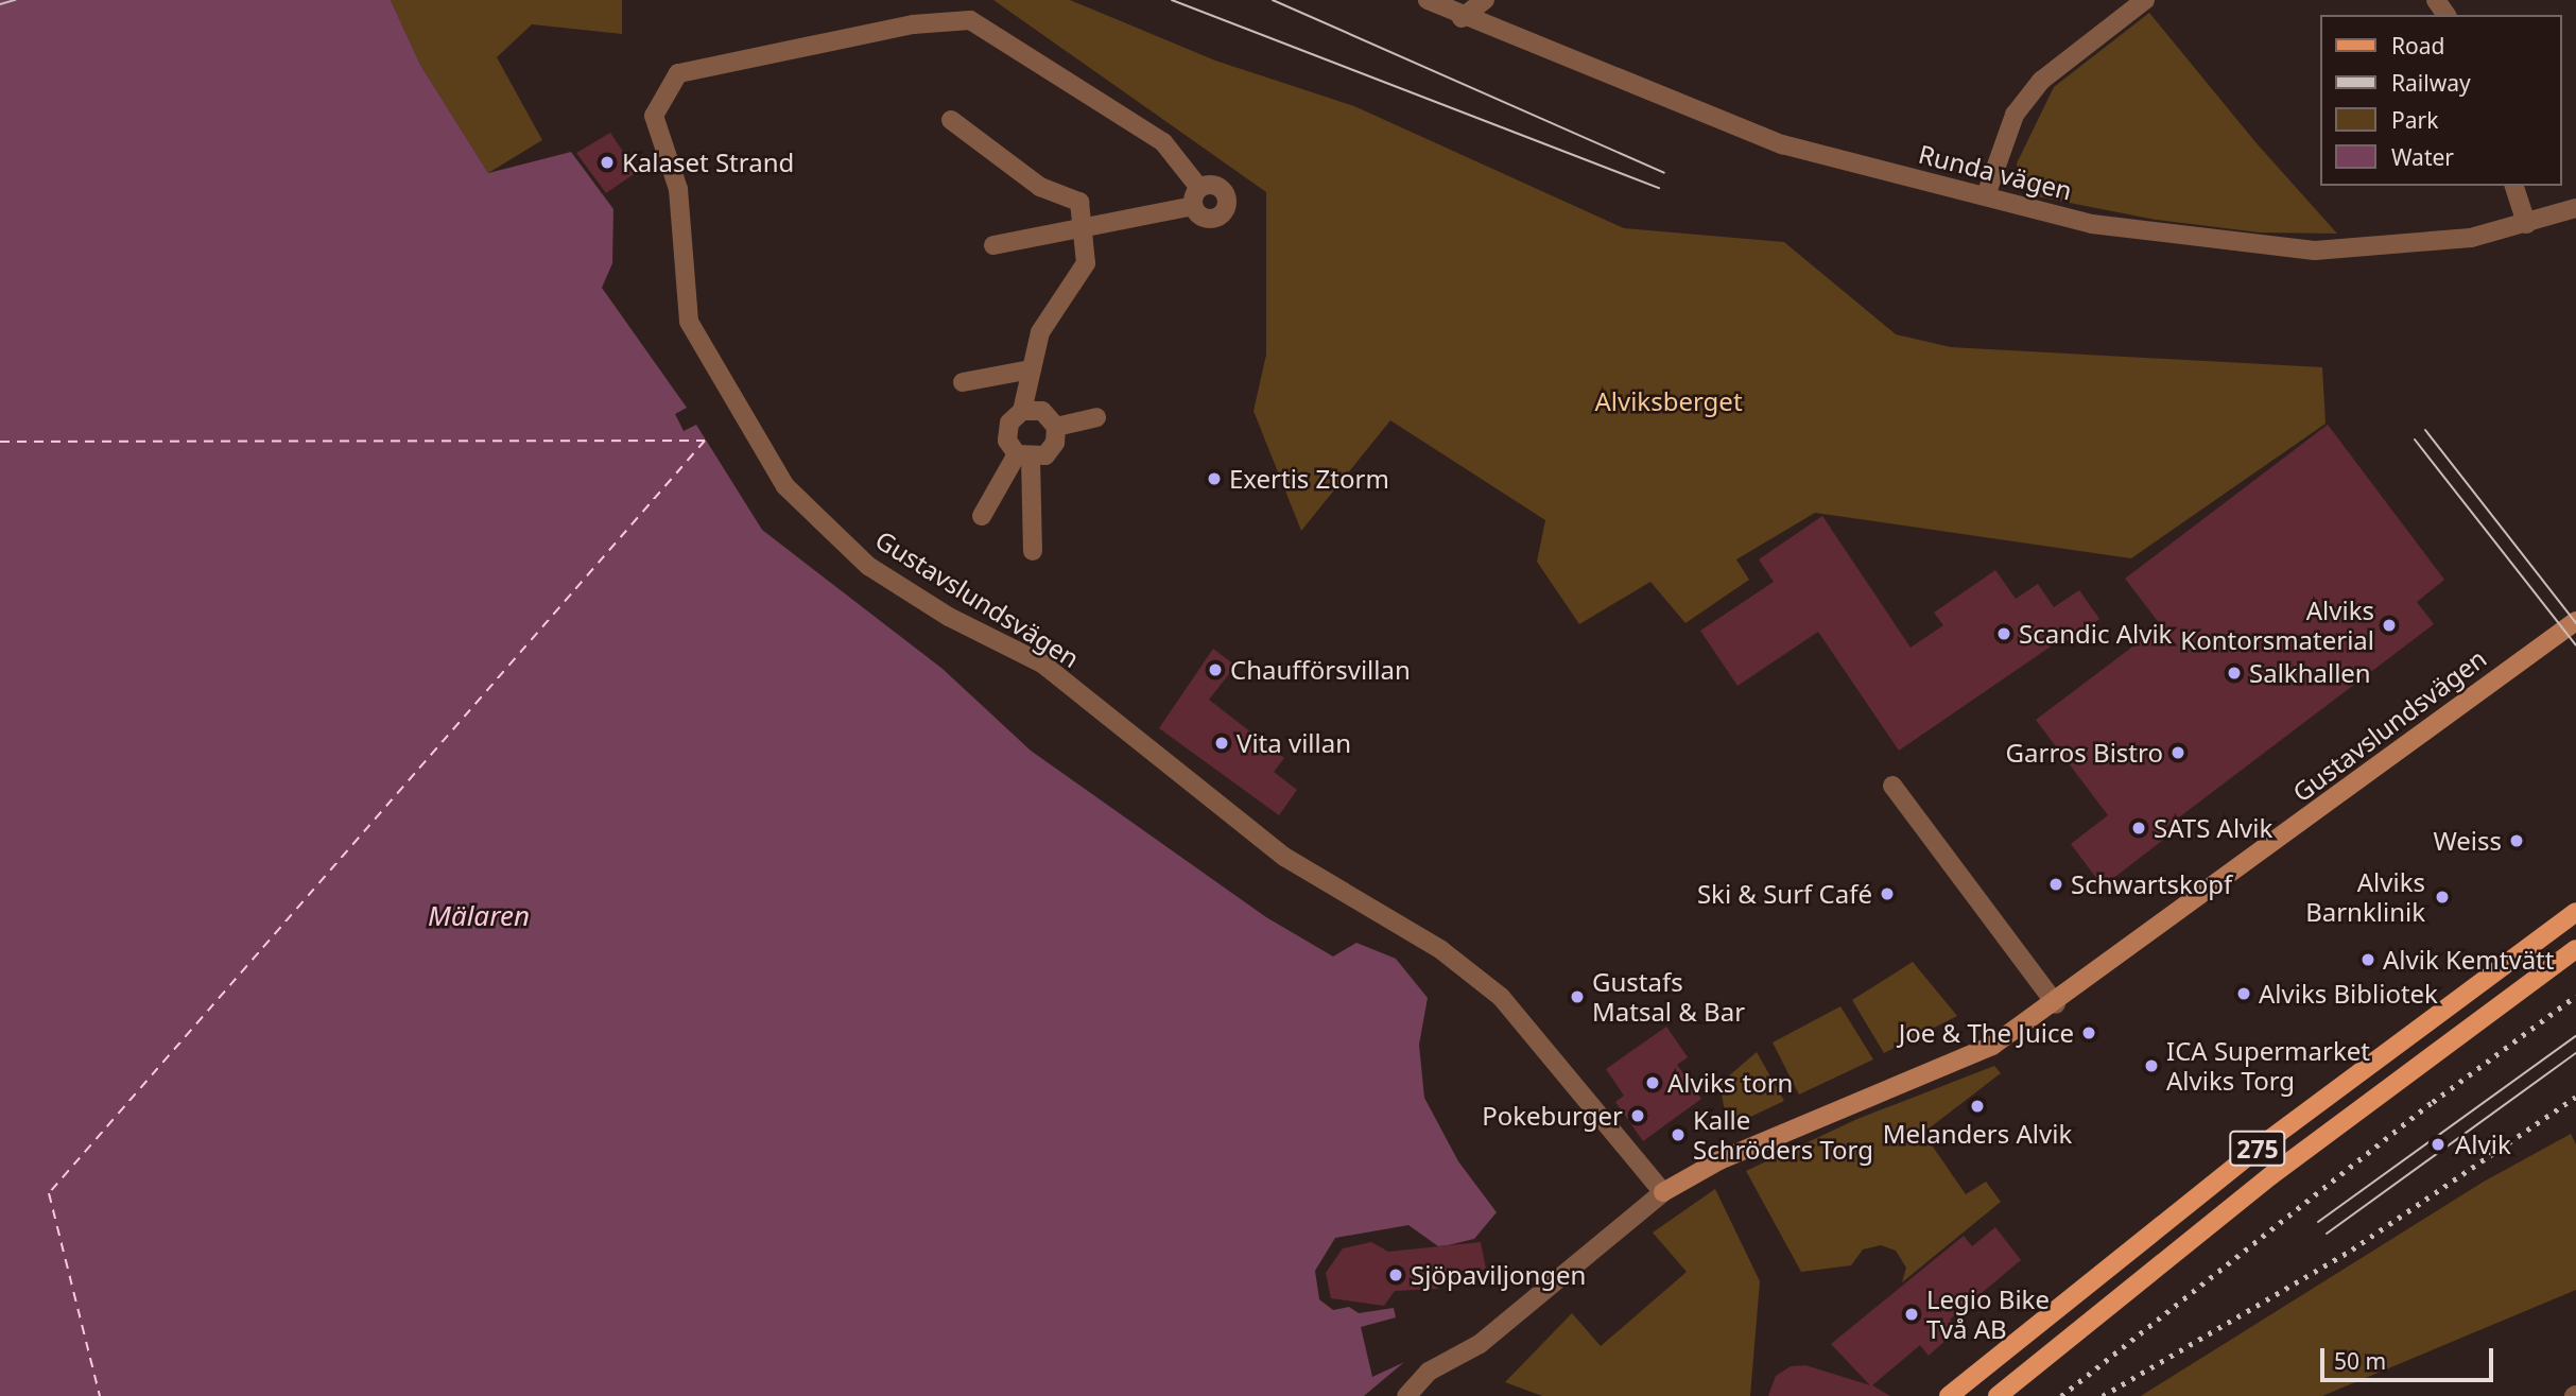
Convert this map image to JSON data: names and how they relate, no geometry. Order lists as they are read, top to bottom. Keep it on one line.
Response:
{"streets":{"main road":["275"],"street":["Runda vägen","Gustavslundsvägen"]},"water":["Mälaren"],"parks":["Alviksberget"],"places":["Kalaset Strand","Exertis Ztorm","Alviks Kontorsmaterial","Scandic Alvik","Chaufförsvillan","Salkhallen","Vita villan","Garros Bistro","SATS Alvik","Weiss","Schwartskopf","Ski & Surf Café","Alviks Barnklinik","Alvik Kemtvätt","Alviks Bibliotek","Gustafs Matsal & Bar","Joe & The Juice","ICA Supermarket Alviks Torg","Alviks torn","Melanders Alvik","Pokeburger","Kalle Schröders Torg","Alvik","Sjöpaviljongen","Legio Bike Två AB"],"legend":["Road","Railway","Park","Water"],"scale_bar":"50 m"}
